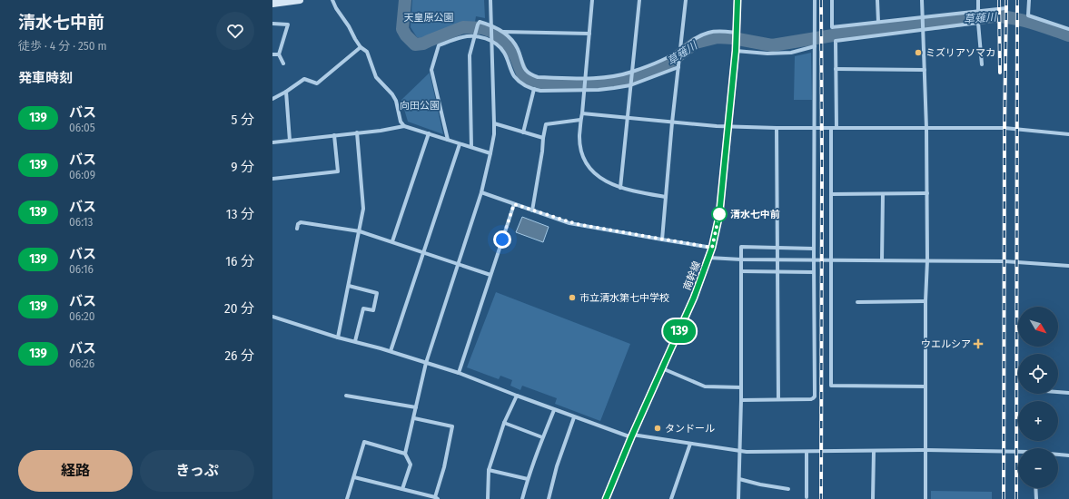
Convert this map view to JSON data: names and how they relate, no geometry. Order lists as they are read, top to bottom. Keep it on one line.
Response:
{"streets":{"main road":["南幹線"]},"water":["草薙川"],"parks":["天皇原公園","向田公園"],"places":{"other":["ミズリアソマカ","清水七中前","市立清水第七中学校","タンドール"],"health":["ウエルシア"]},"lines":["bus line 139"],"north":"bottom right","page":{"heading":[["清水七中前","徒歩 · 4 分 · 250 m"],"発車時刻"],"on_map":"139","list":[{"mark":"139","name":"バス","note":"06:05","value":"5 分"},{"mark":"139","name":"バス","note":"06:09","value":"9 分"},{"mark":"139","name":"バス","note":"06:13","value":"13 分"},{"mark":"139","name":"バス","note":"06:16","value":"16 分"},{"mark":"139","name":"バス","note":"06:20","value":"20 分"},{"mark":"139","name":"バス","note":"06:26","value":"26 分"}],"map_buttons":["+","−"],"buttons":["経路","きっぷ"]}}
